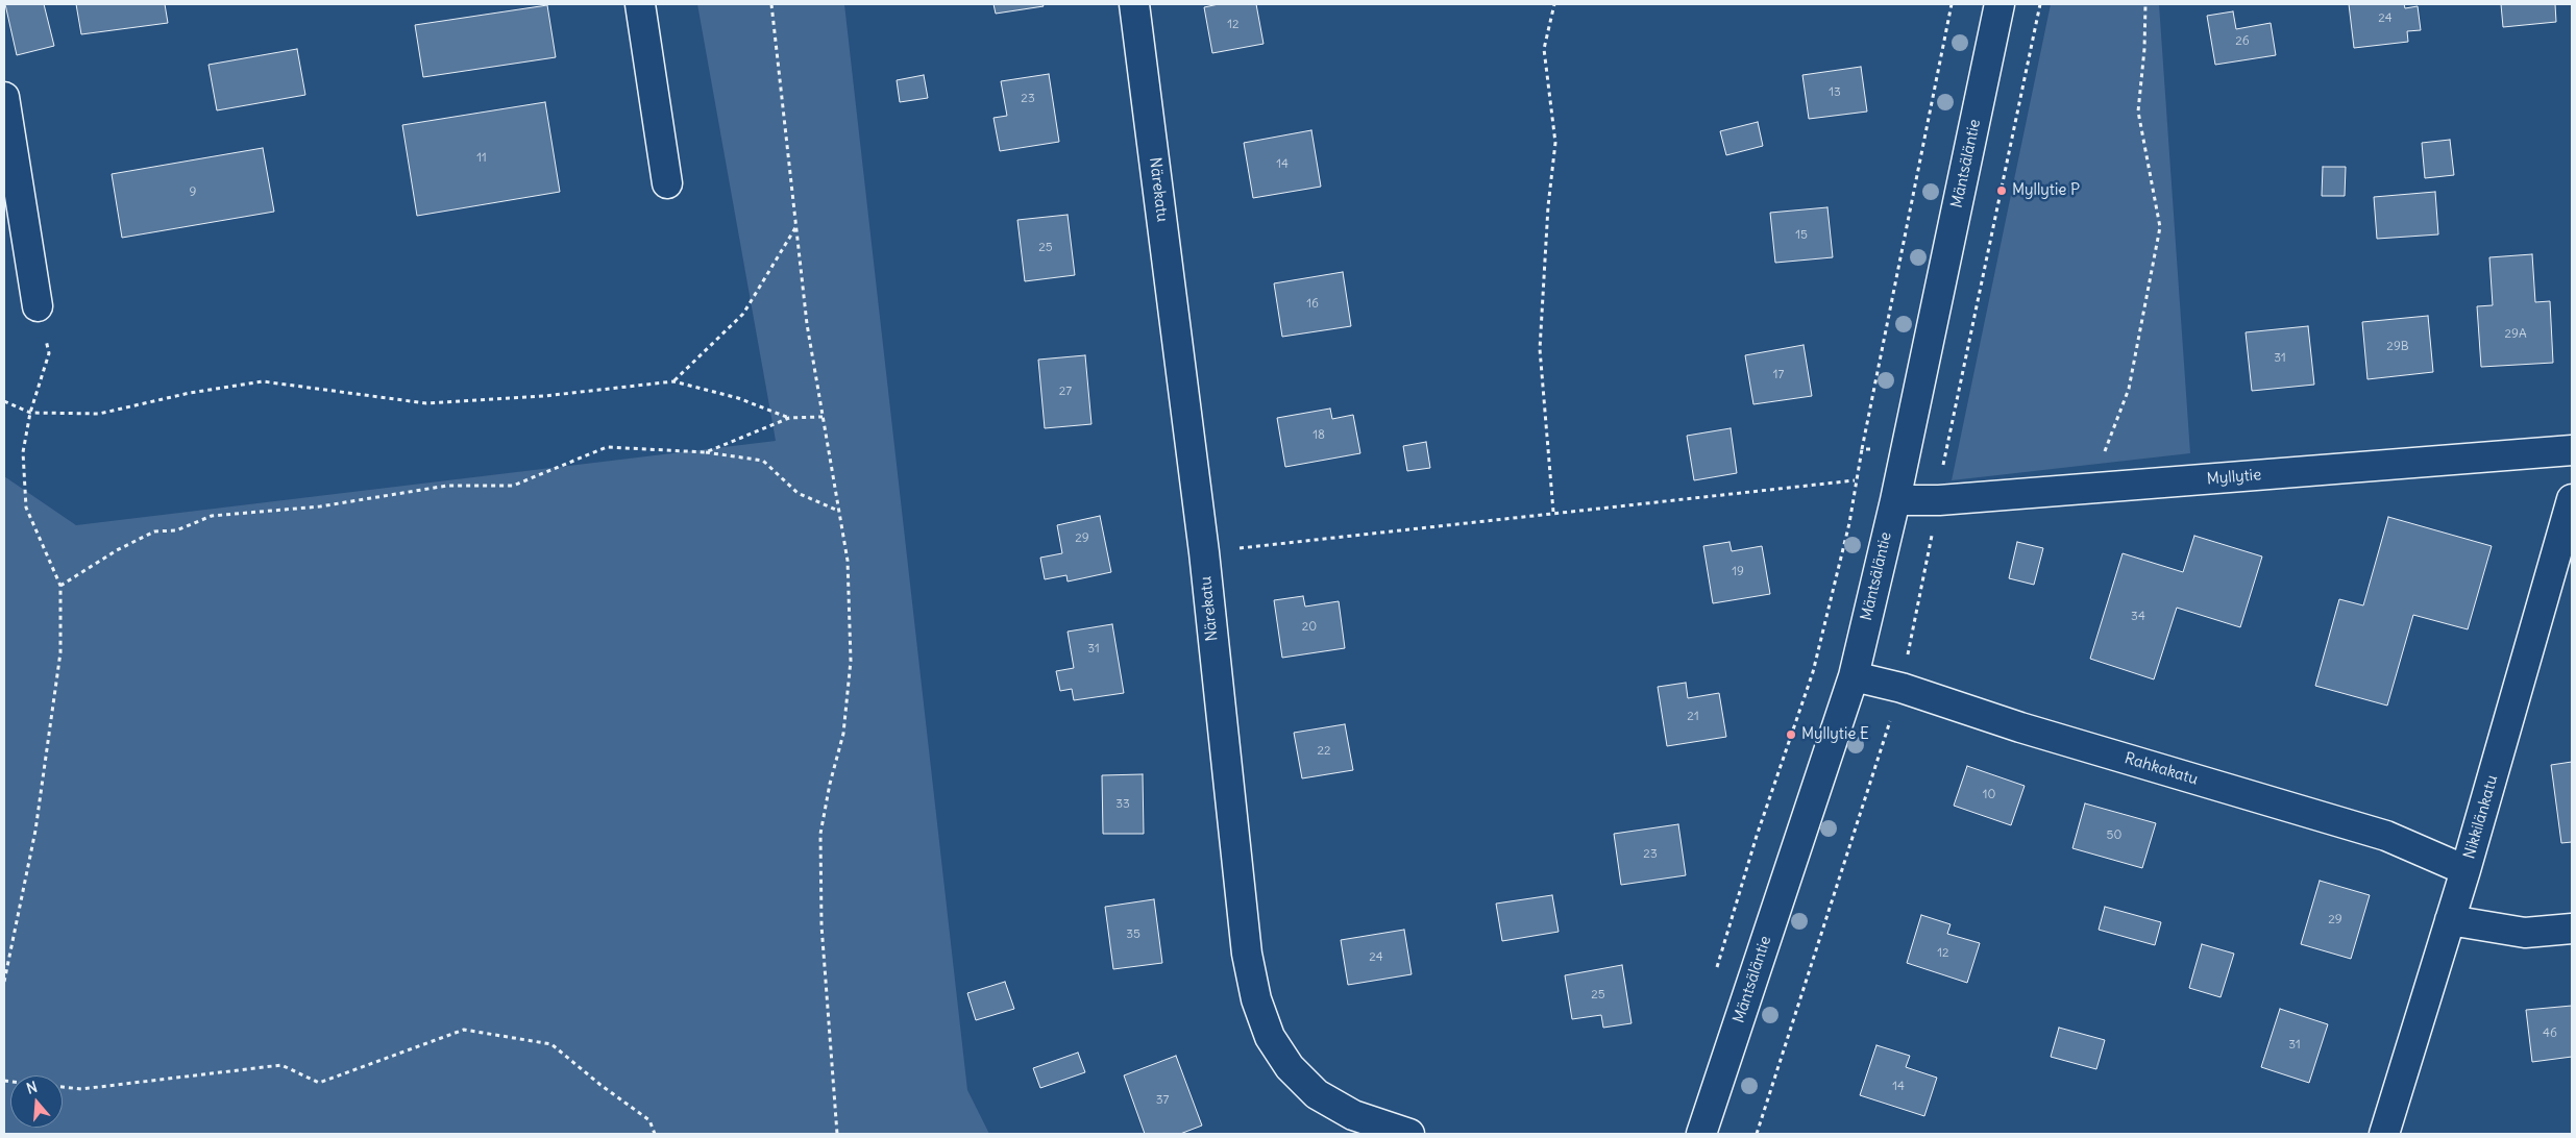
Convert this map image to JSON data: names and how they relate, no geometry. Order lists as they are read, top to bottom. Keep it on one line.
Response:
{"streets":{"street":["Mäntsäläntie","Närekatu","Myllytie","Rahkakatu","Nikkilänkatu"]},"crossings":[["Mäntsäläntie","Myllytie"],["Mäntsäläntie","Rahkakatu"],["Rahkakatu","Nikkilänkatu"]],"places":["Myllytie P","Myllytie E"],"house_numbers":["24","12","26","13","23","11","14","9","15","25","16","29A","29B","31","17","27","18","29","19","34","20","31","21","22","10","33","50","23","29","35","12","24","25","46","31","14","37"],"north":"top"}
